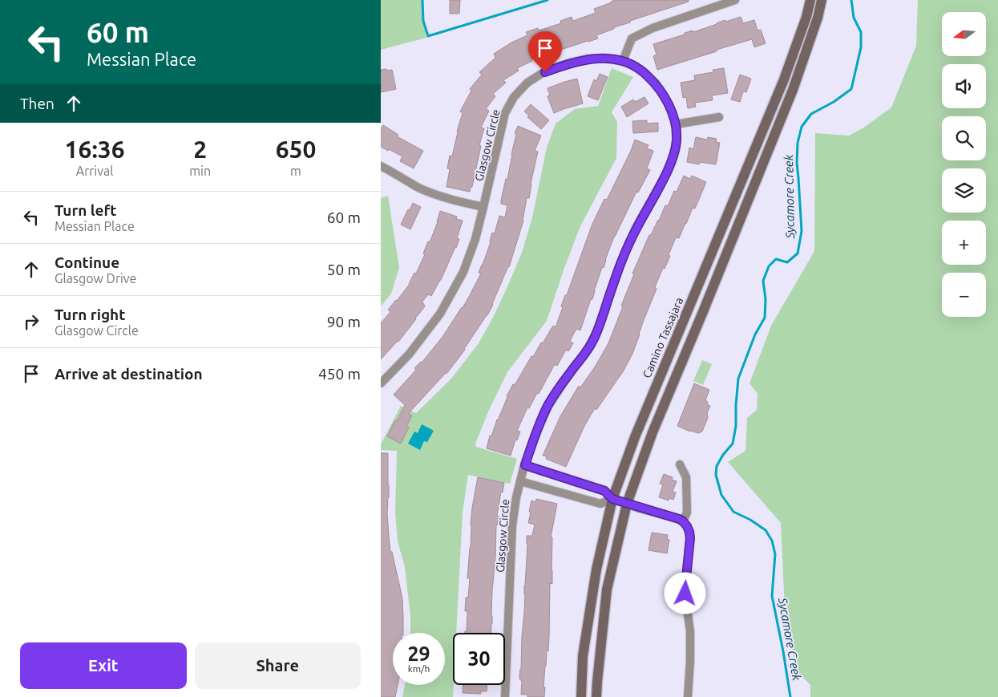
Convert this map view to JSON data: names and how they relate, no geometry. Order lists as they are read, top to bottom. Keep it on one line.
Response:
{"streets":{"main road":["Camino Tassajara"],"street":["Glasgow Circle"]},"water":["Sycamore Creek"],"north":"left","page":{"turn":["60 m","Messian Place"],"map_buttons":["+","−"],"then":"Then","eta":["16:36","Arrival","2","min","650","m"],"list":[{"name":"Turn left","note":"Messian Place","value":"60 m"},{"name":"Continue","note":"Glasgow Drive","value":"50 m"},{"name":"Turn right","note":"Glasgow Circle","value":"90 m"},{"name":"Arrive at destination","value":"450 m"}],"speed":"29 km/h","limit":"30","buttons":["Exit","Share"]}}
